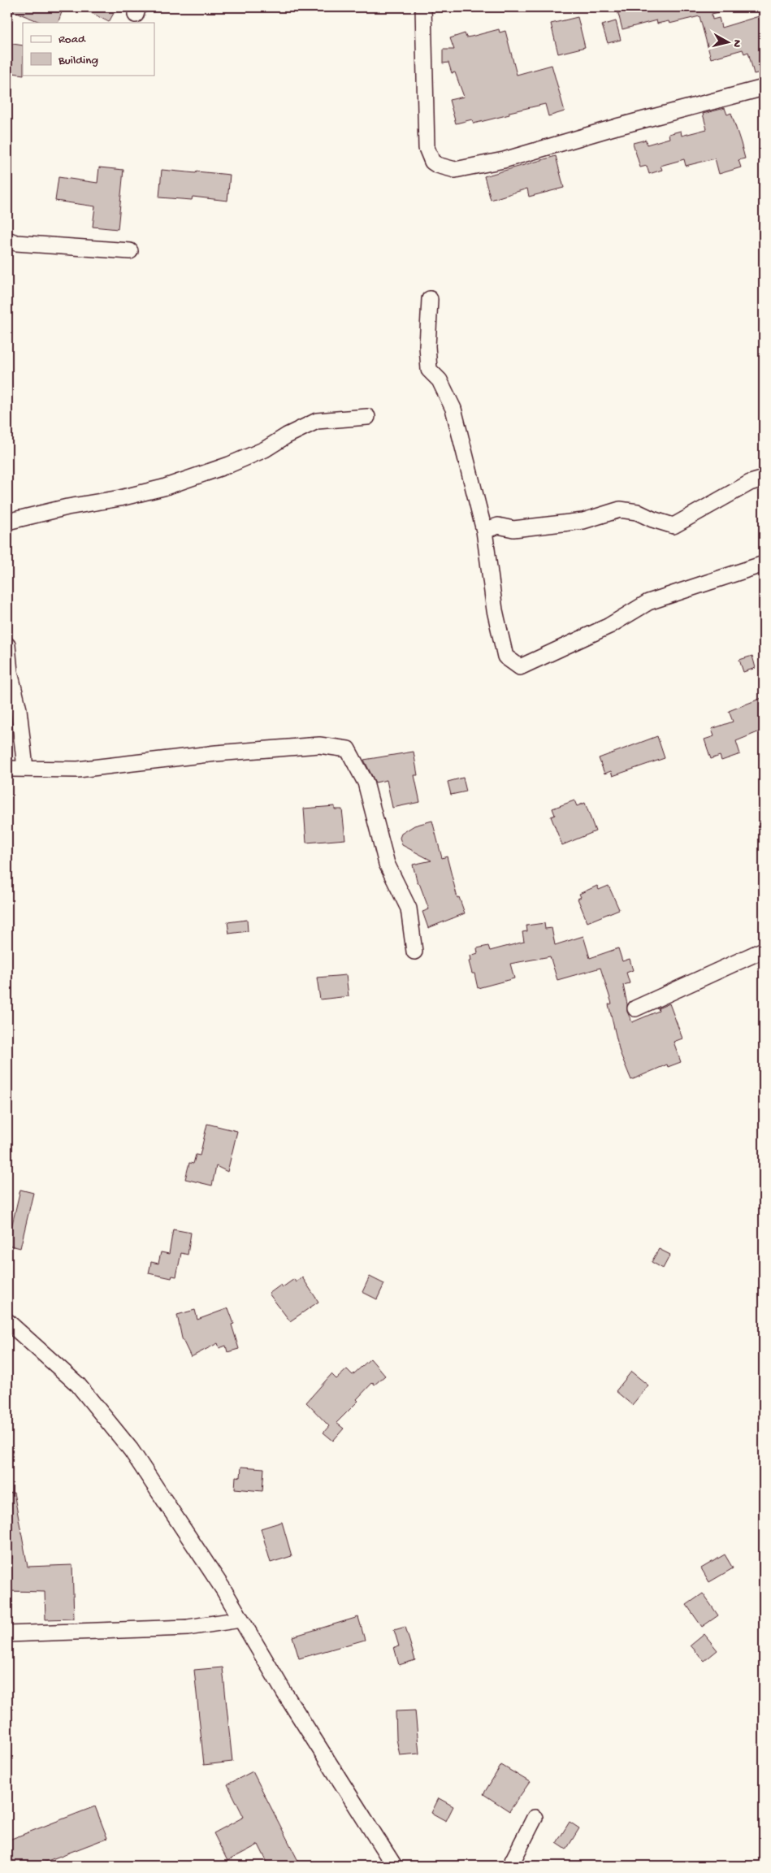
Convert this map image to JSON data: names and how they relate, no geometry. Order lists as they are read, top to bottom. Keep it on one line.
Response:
{"legend":["Road","Building"],"north":"right"}
